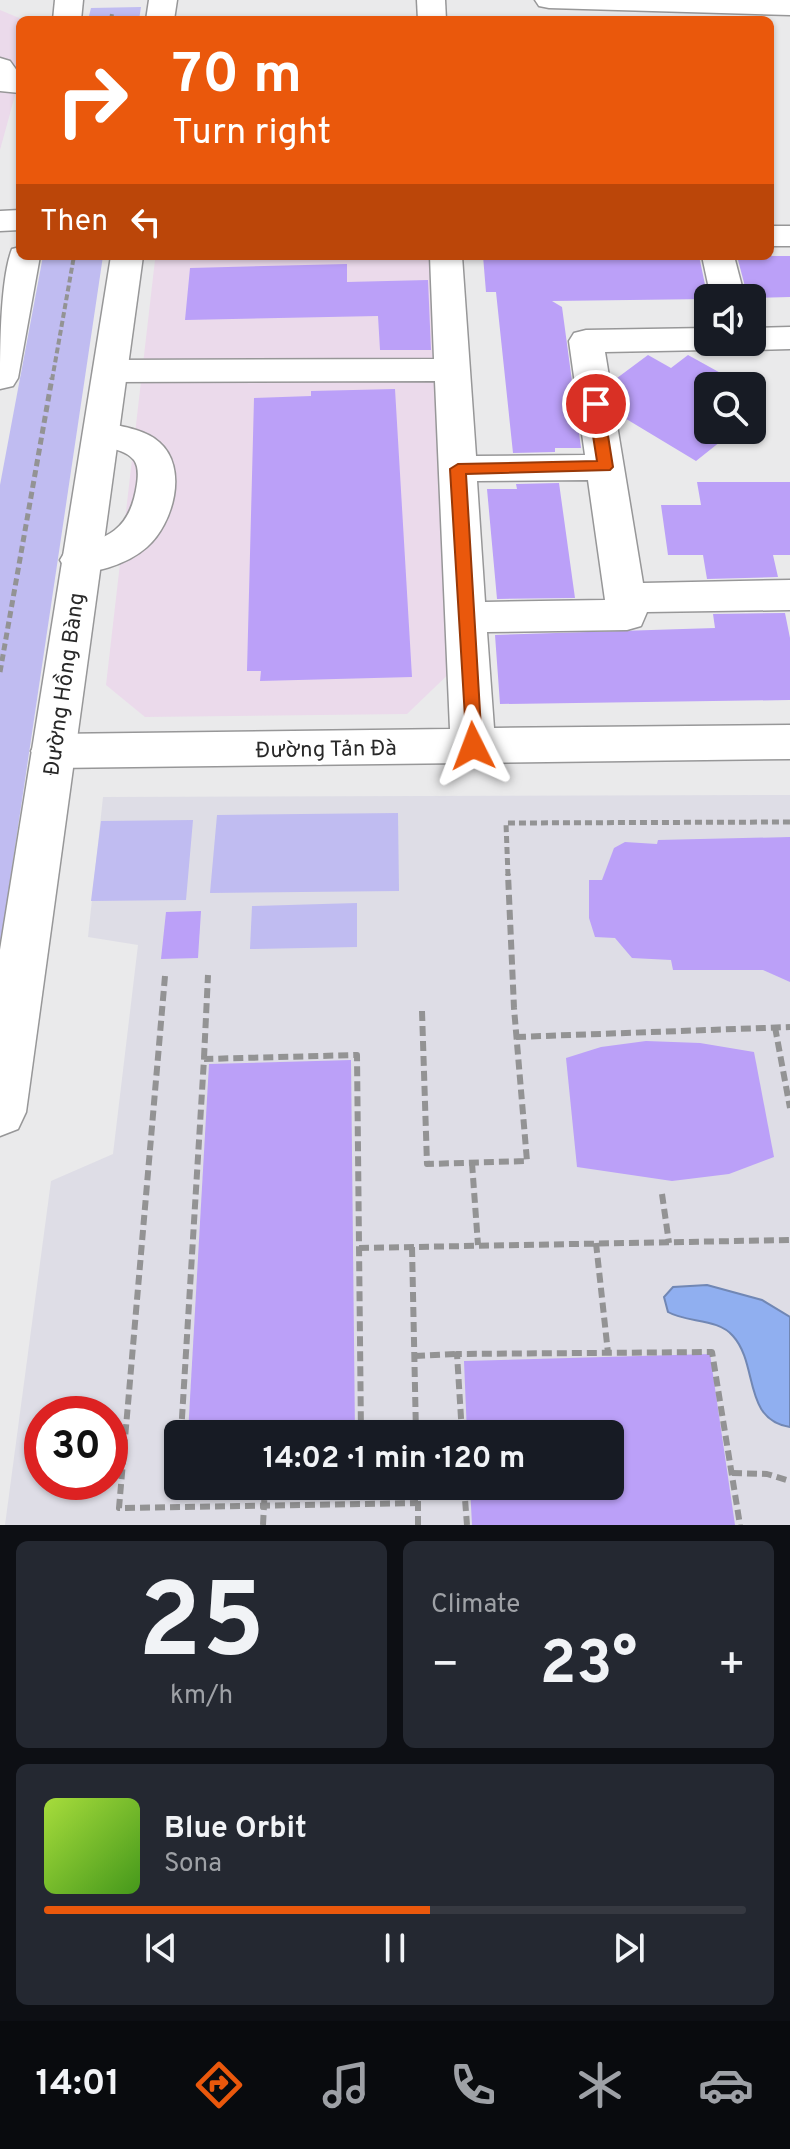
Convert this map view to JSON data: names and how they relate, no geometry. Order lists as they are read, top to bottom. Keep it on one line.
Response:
{"streets":{"street":["Đường Hồng Bàng","Đường Tản Đà"]},"crossings":[["Đường Hồng Bàng","Đường Tản Đà"]],"page":{"turn":["70 m","Turn right"],"then":"Then","limit":"30","trip":"14:02 · 1 min · 120 m","tile":[["25","km/h"],"Climate"],"heat":["−","23°","+"],"song":["Blue Orbit","Sona"],"tabs":"14:01"}}
